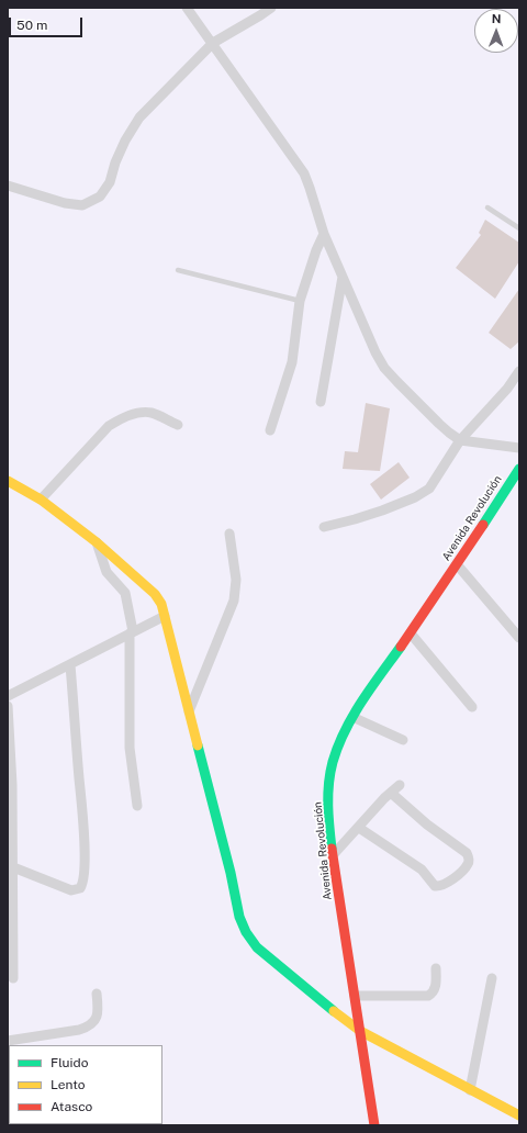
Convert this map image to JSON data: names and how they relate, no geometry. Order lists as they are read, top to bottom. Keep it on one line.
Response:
{"streets":{"street":["Avenida Revolución"]},"legend":["Fluido","Lento","Atasco"],"scale_bar":"50 m","north":"top"}
